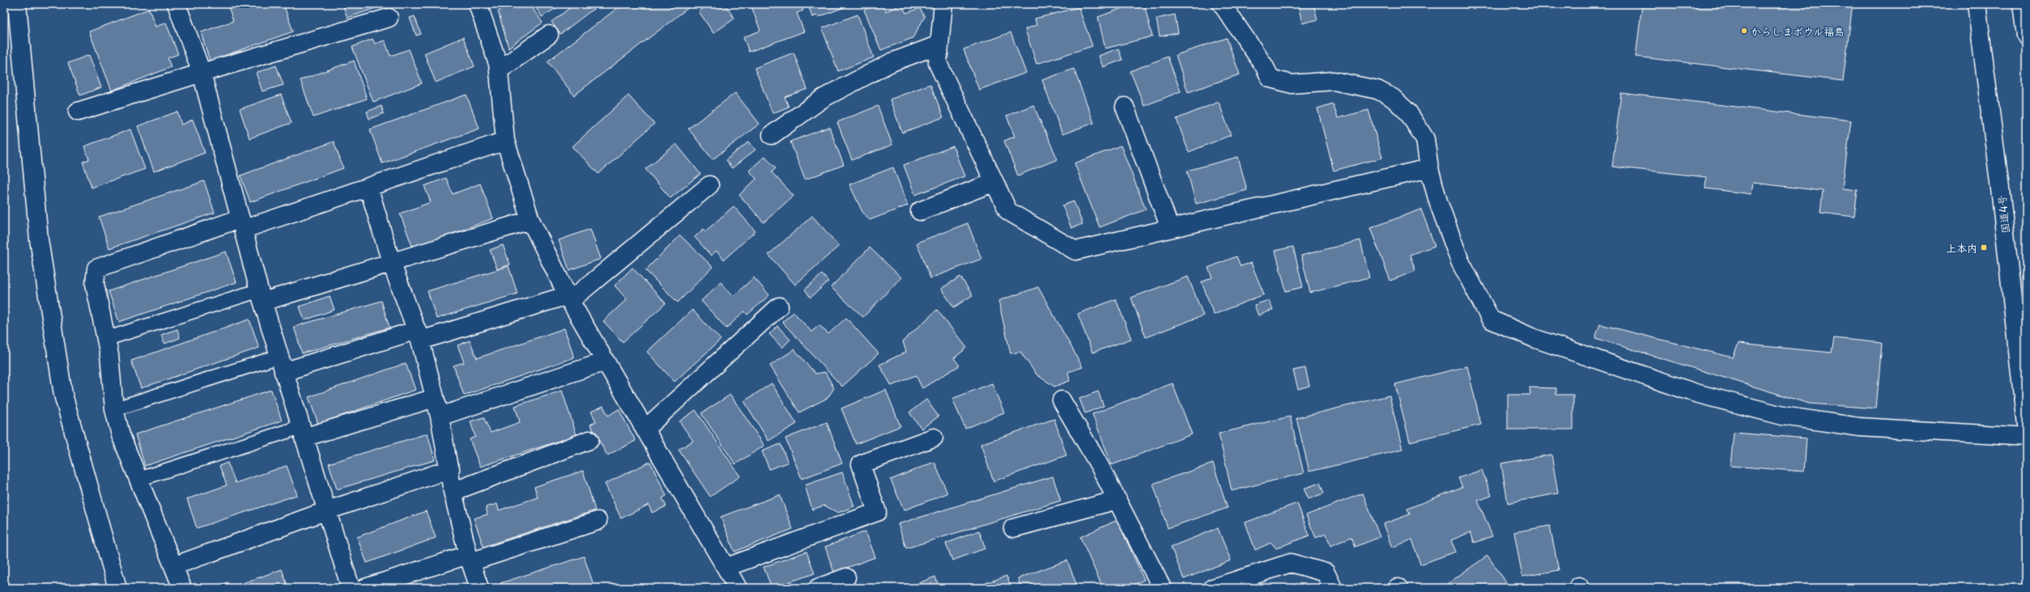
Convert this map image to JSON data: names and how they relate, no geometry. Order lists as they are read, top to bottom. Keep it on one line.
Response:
{"streets":{"main road":["国道4号"]},"places":{"other":["からしまボウル福島"],"transit":["上本内"]}}
